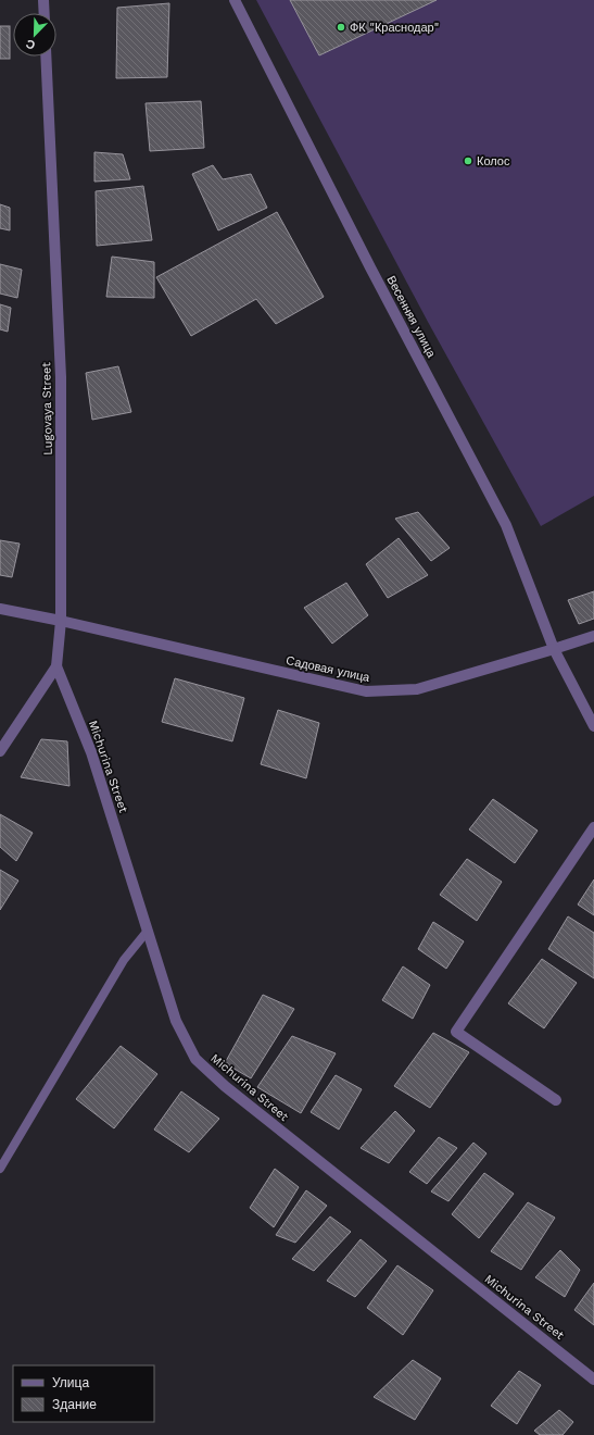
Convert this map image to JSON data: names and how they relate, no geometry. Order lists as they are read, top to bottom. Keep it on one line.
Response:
{"streets":{"street":["Весенняя улица","Lugovaya Street","Садовая улица","Michurina Street"]},"crossings":[["Весенняя улица","Садовая улица"],["Lugovaya Street","Садовая улица"],["Lugovaya Street","Michurina Street"]],"places":["ФК \"Краснодар\"","Колос"],"legend":["Улица","Здание"],"north":"bottom left"}
